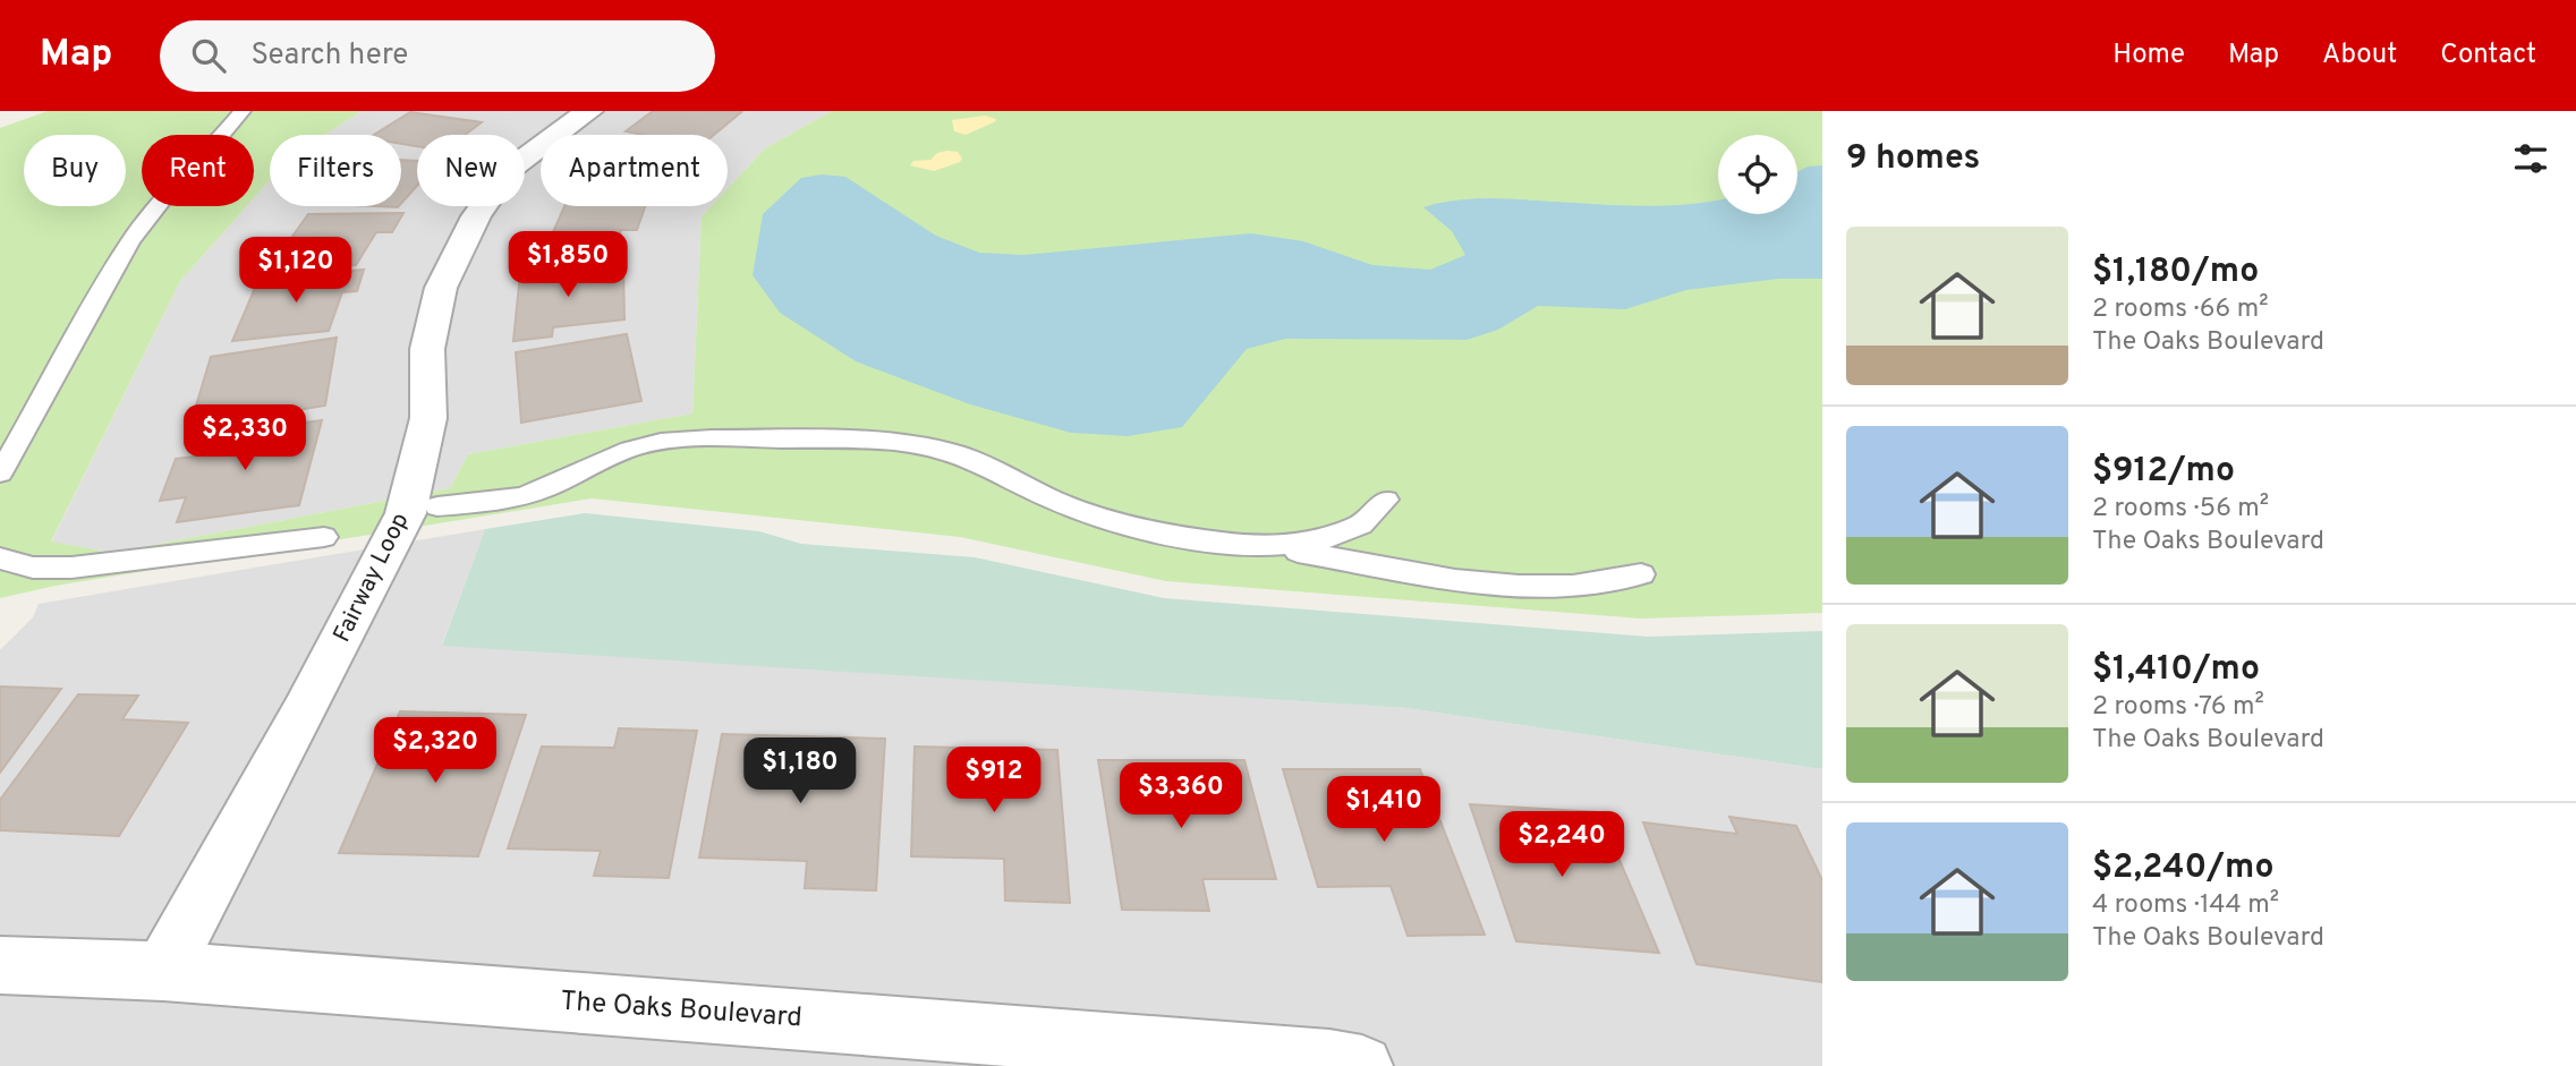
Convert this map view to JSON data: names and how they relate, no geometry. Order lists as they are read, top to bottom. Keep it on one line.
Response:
{"streets":{"street":["Fairway Loop","The Oaks Boulevard"]},"crossings":[["Fairway Loop","The Oaks Boulevard"]],"page":{"header":"Map","search":"Search here","nav":["Home","Map","About","Contact"],"heading":"9 homes","chip":["Buy","Rent","Filters","New","Apartment"],"list":[{"name":"$1,180/mo","note":"2 rooms · 66 m² · The Oaks Boulevard"},{"name":"$912/mo","note":"2 rooms · 56 m² · The Oaks Boulevard"},{"name":"$1,410/mo","note":"2 rooms · 76 m² · The Oaks Boulevard"},{"name":"$2,240/mo","note":"4 rooms · 144 m² · The Oaks Boulevard"}],"price":["$1,850","$1,120","$2,330","$2,320","$1,180","$912","$3,360","$1,410","$2,240"]}}
